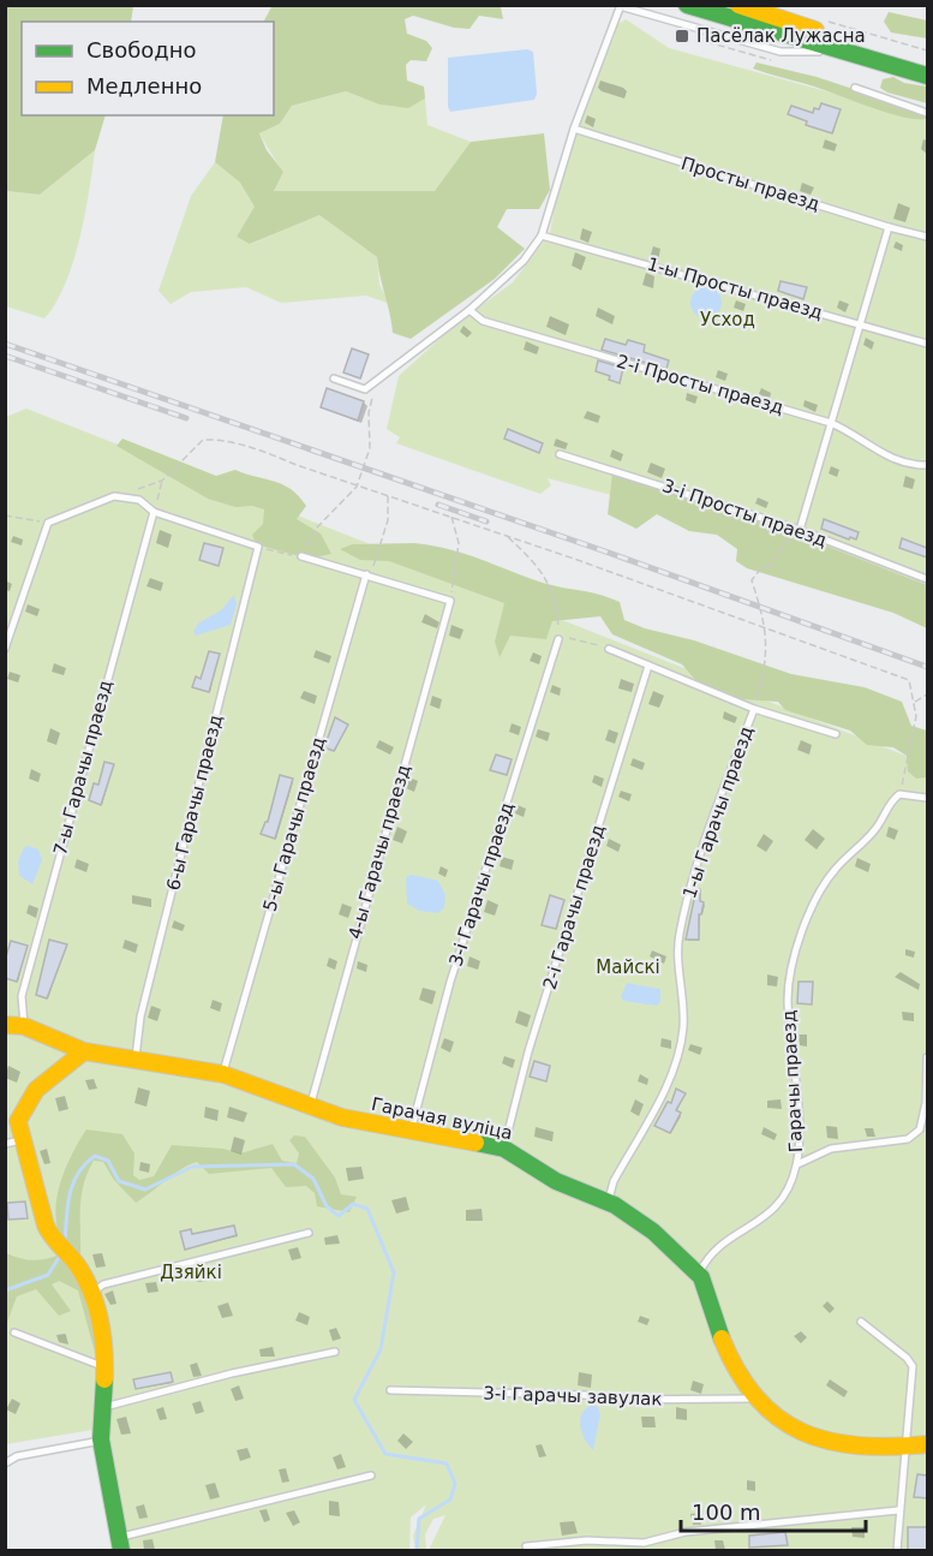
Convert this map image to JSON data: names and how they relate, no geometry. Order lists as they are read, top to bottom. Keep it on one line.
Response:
{"streets":{"street":["Гарачая вуліца"],"lane":["Просты праезд","1-ы Просты праезд","2-і Просты праезд","3-і Просты праезд","7-ы Гарачы праезд","6-ы Гарачы праезд","1-ы Гарачы праезд","5-ы Гарачы праезд","4-ы Гарачы праезд","3-і Гарачы праезд","2-і Гарачы праезд","Гарачы праезд","3-і Гарачы завулак"]},"crossings":[["7-ы Гарачы праезд","Гарачая вуліца"],["6-ы Гарачы праезд","Гарачая вуліца"],["1-ы Гарачы праезд","Гарачая вуліца"],["5-ы Гарачы праезд","Гарачая вуліца"],["4-ы Гарачы праезд","Гарачая вуліца"],["3-і Гарачы праезд","Гарачая вуліца"],["2-і Гарачы праезд","Гарачая вуліца"],["Гарачы праезд","Гарачая вуліца"],["Гарачая вуліца","3-і Гарачы завулак"]],"parks":["Усход","Майскі","Дзяйкі"],"places":{"transit":["Пасёлак Лужасна"]},"legend":["Свободно","Медленно"],"scale_bar":"100 m"}
